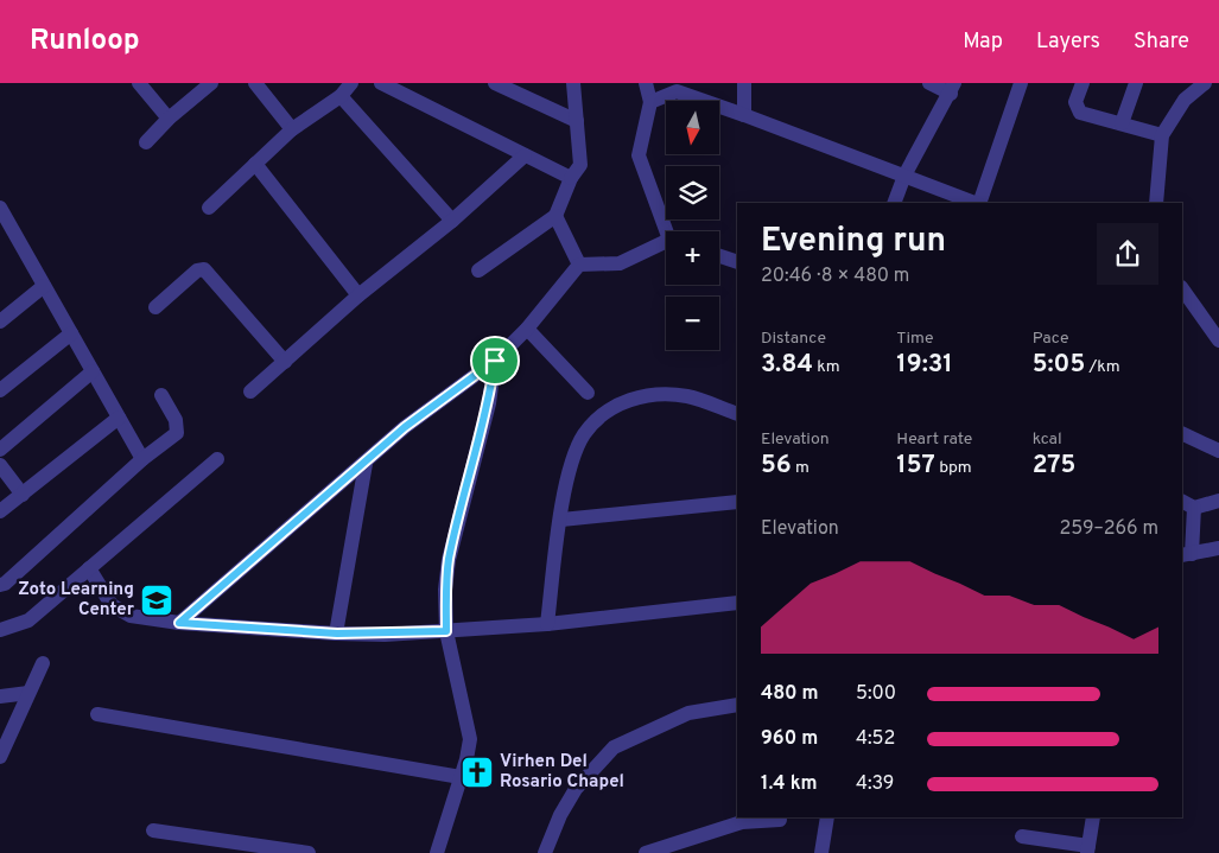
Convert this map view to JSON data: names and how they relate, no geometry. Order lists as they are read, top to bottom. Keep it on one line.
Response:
{"places":{"school or university":["Zoto Learning Center"],"church":["Virhen Del Rosario Chapel"]},"north":"bottom","page":{"header":"Runloop","nav":["Map","Layers","Share"],"map_buttons":["+","−"],"heading":["Evening run","20:46 · 8 × 480 m"],"stats":[["Distance","3.84 km"],["Time","19:31"],["Pace","5:05 /km"],["Elevation","56 m"],["Heart rate","157 bpm"],["kcal","275"]],"chart":["Elevation","259–266 m"],"list":[{"name":"480 m","note":"5:00"},{"name":"960 m","note":"4:52"},{"name":"1.4 km","note":"4:39"}]}}
